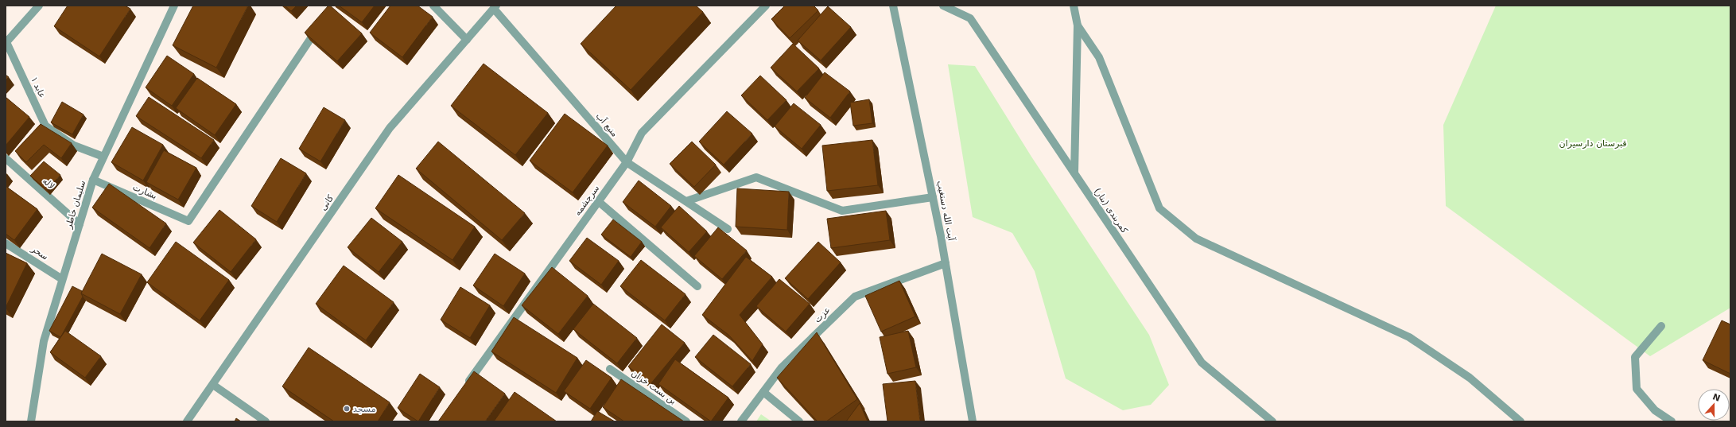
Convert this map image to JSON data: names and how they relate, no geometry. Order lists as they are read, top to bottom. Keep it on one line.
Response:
{"streets":{"street":["عابد ۱","منبع آب","لاله","بشارت","سرچشمه","کانی","سلیمان خاطر","آیت الله دستغیب","کمربندی (بنار)","سحر","عزت","بن بست خزان"]},"crossings":[["عابد ۱","سلیمان خاطر"],["منبع آب","سرچشمه"],["منبع آب","کانی"],["لاله","سلیمان خاطر"],["بشارت","سلیمان خاطر"],["سلیمان خاطر","سحر"],["آیت الله دستغیب","عزت"]],"parks":["قبرستان دارسیران"],"places":["مسجد"],"north":"top"}
